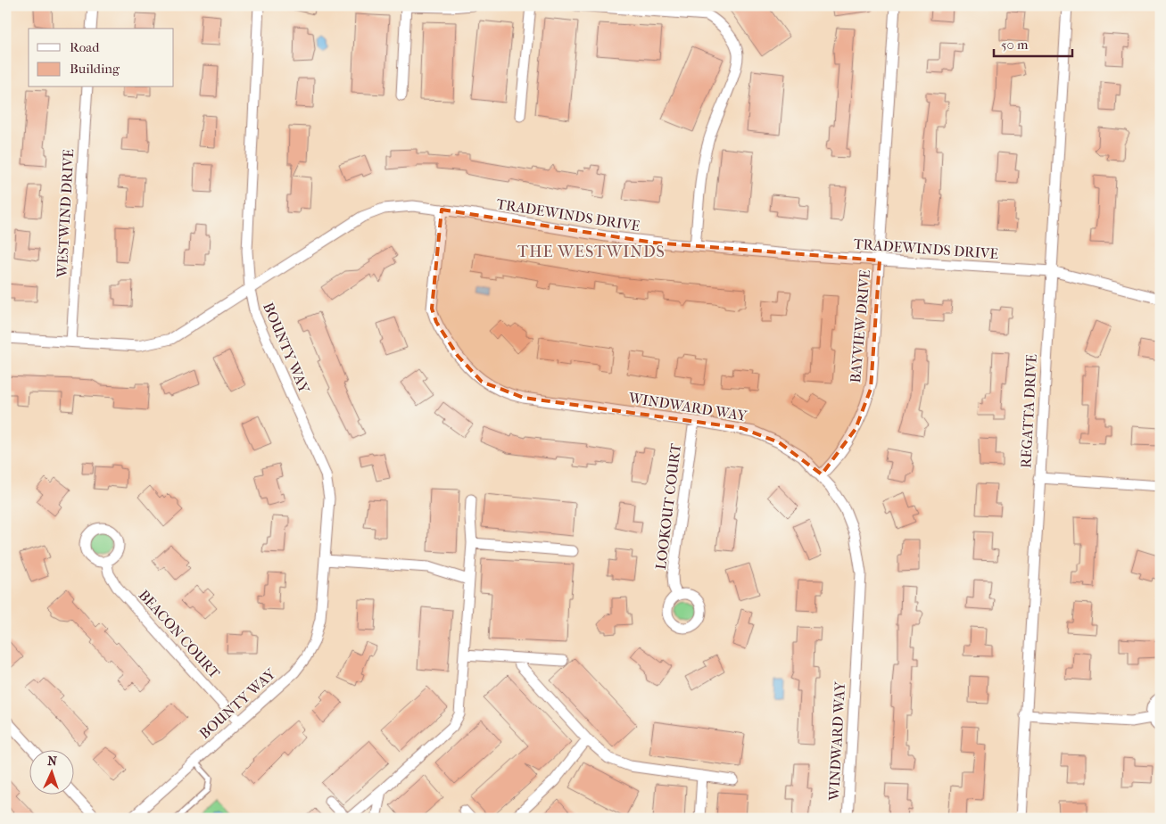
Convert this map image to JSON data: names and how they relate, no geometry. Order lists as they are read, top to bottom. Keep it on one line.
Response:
{"streets":{"street":["WESTWIND DRIVE","TRADEWINDS DRIVE","BAYVIEW DRIVE","BOUNTY WAY","WINDWARD WAY","REGATTA DRIVE","LOOKOUT COURT","BEACON COURT"]},"crossings":[["WESTWIND DRIVE","TRADEWINDS DRIVE"],["TRADEWINDS DRIVE","BAYVIEW DRIVE"],["TRADEWINDS DRIVE","BOUNTY WAY"],["TRADEWINDS DRIVE","WINDWARD WAY"],["TRADEWINDS DRIVE","REGATTA DRIVE"],["BAYVIEW DRIVE","WINDWARD WAY"],["BOUNTY WAY","BEACON COURT"],["WINDWARD WAY","LOOKOUT COURT"]],"districts":["THE WESTWINDS"],"legend":["Road","Building"],"scale_bar":"50 m","north":"top"}
